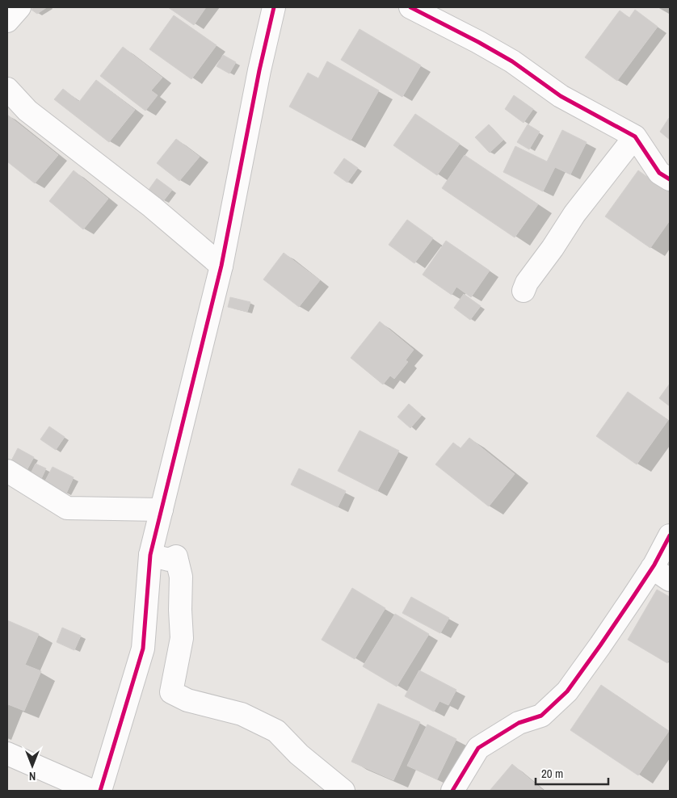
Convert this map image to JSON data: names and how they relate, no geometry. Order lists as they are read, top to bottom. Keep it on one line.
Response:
{"scale_bar":"20 m","north":"bottom"}
